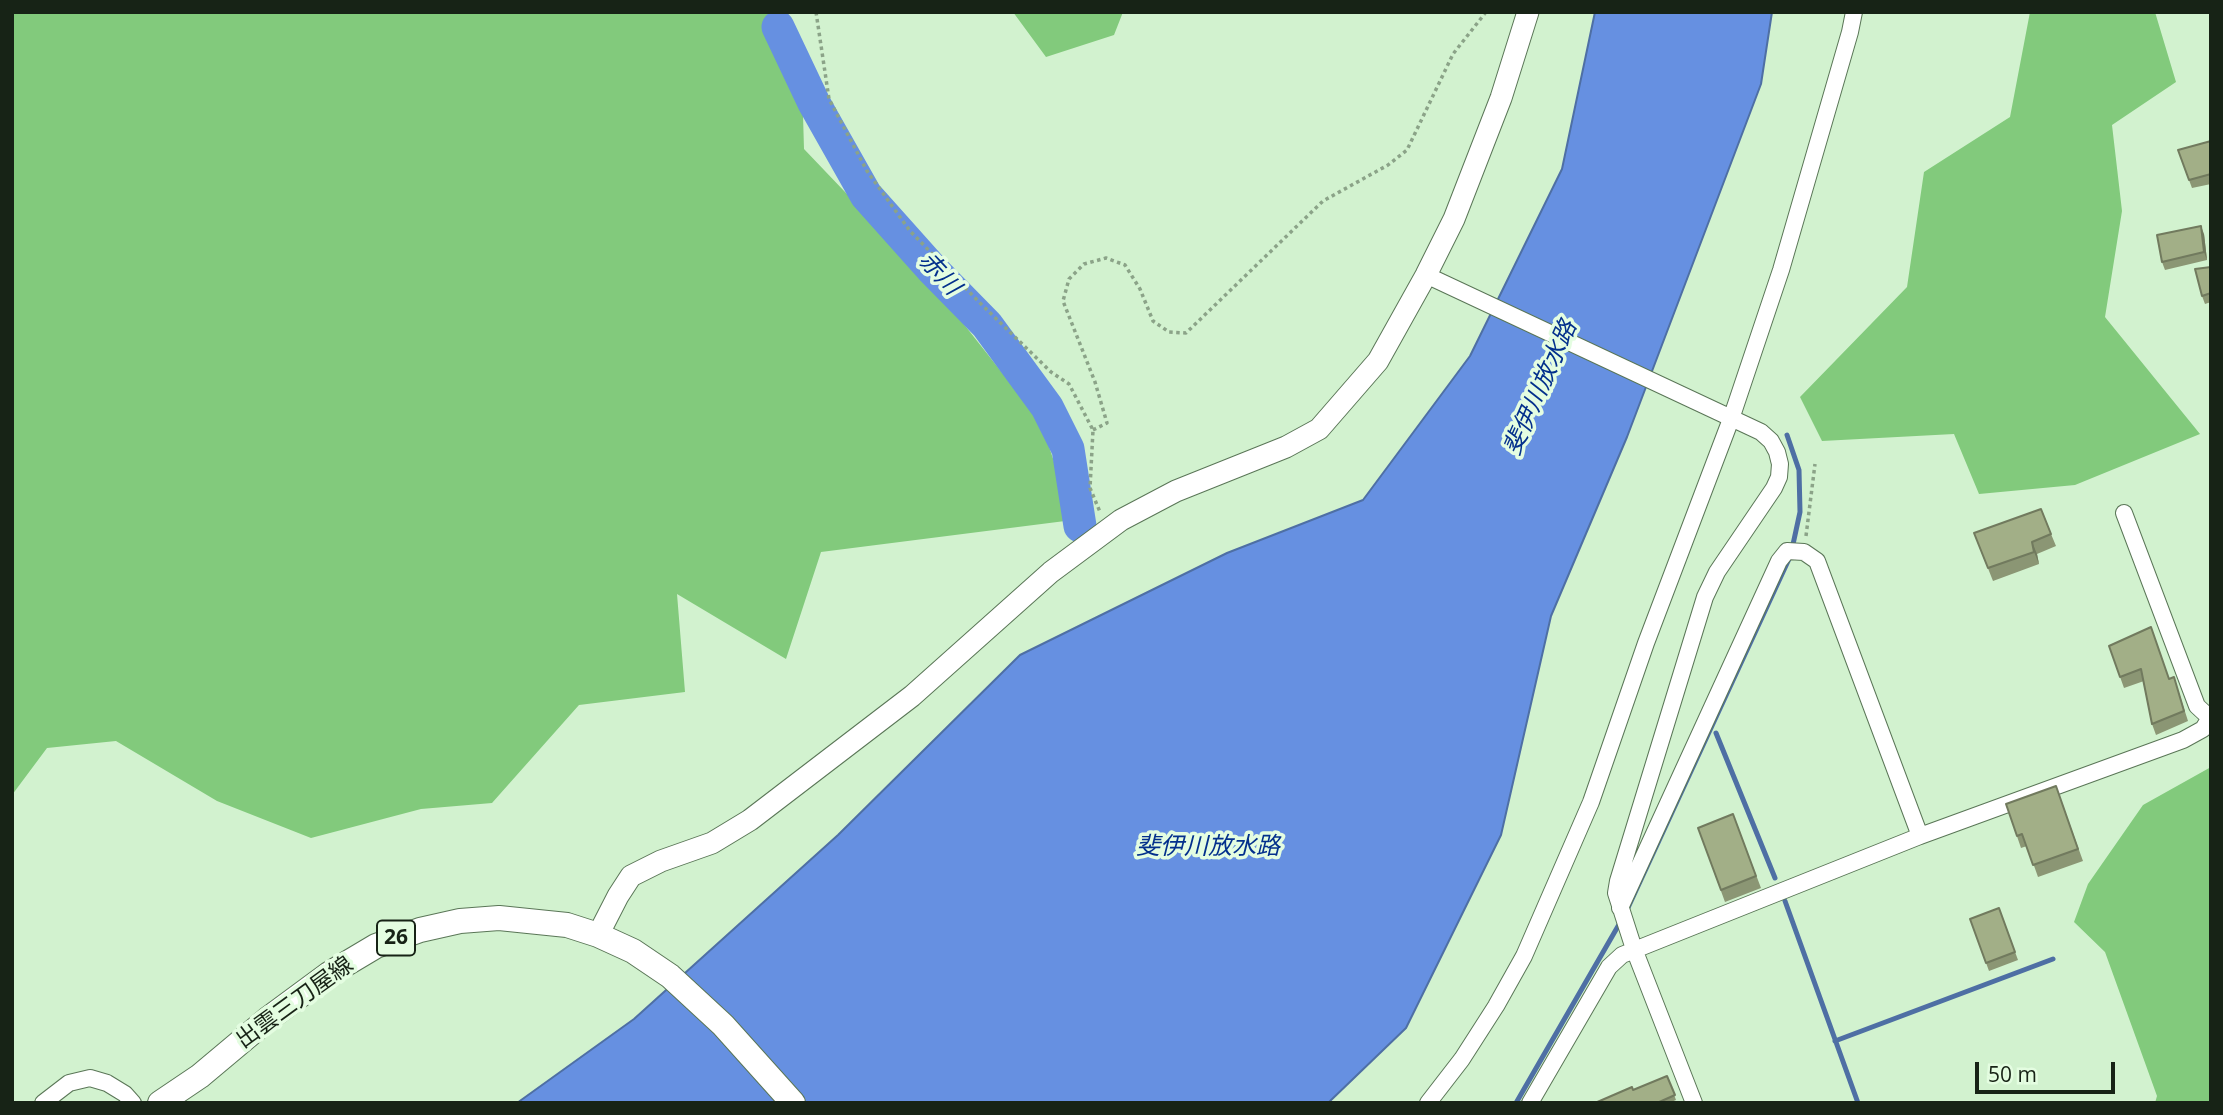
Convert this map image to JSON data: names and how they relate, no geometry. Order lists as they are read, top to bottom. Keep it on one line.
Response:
{"streets":{"main road":["26","出雲三刀屋線"]},"water":["赤川","斐伊川放水路"],"scale_bar":"50 m"}
